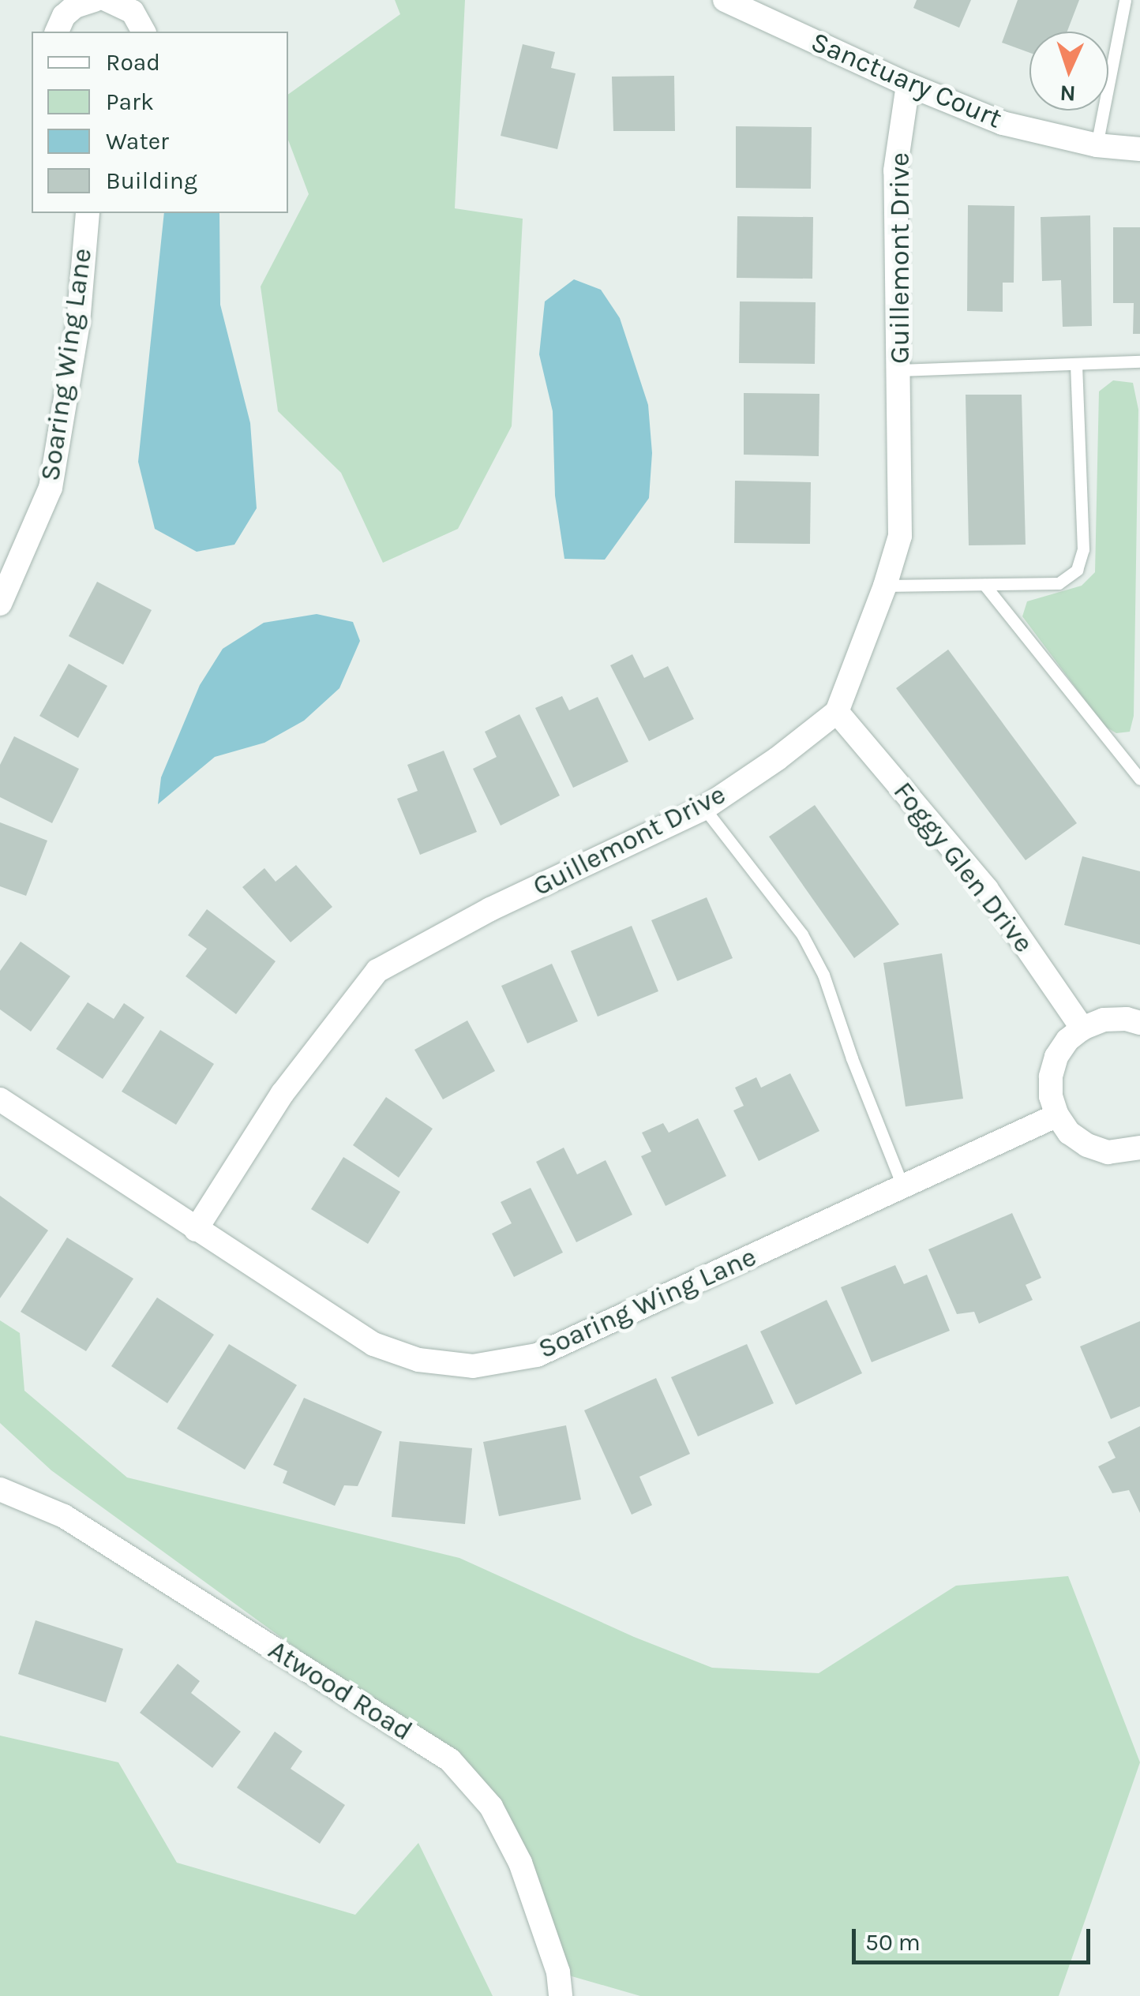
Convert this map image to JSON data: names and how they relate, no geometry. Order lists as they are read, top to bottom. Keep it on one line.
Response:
{"streets":{"street":["Sanctuary Court","Guillemont Drive","Soaring Wing Lane","Foggy Glen Drive","Atwood Road"]},"crossings":[["Sanctuary Court","Guillemont Drive"],["Guillemont Drive","Soaring Wing Lane"],["Guillemont Drive","Foggy Glen Drive"]],"legend":["Road","Park","Water","Building"],"scale_bar":"50 m","north":"bottom"}
